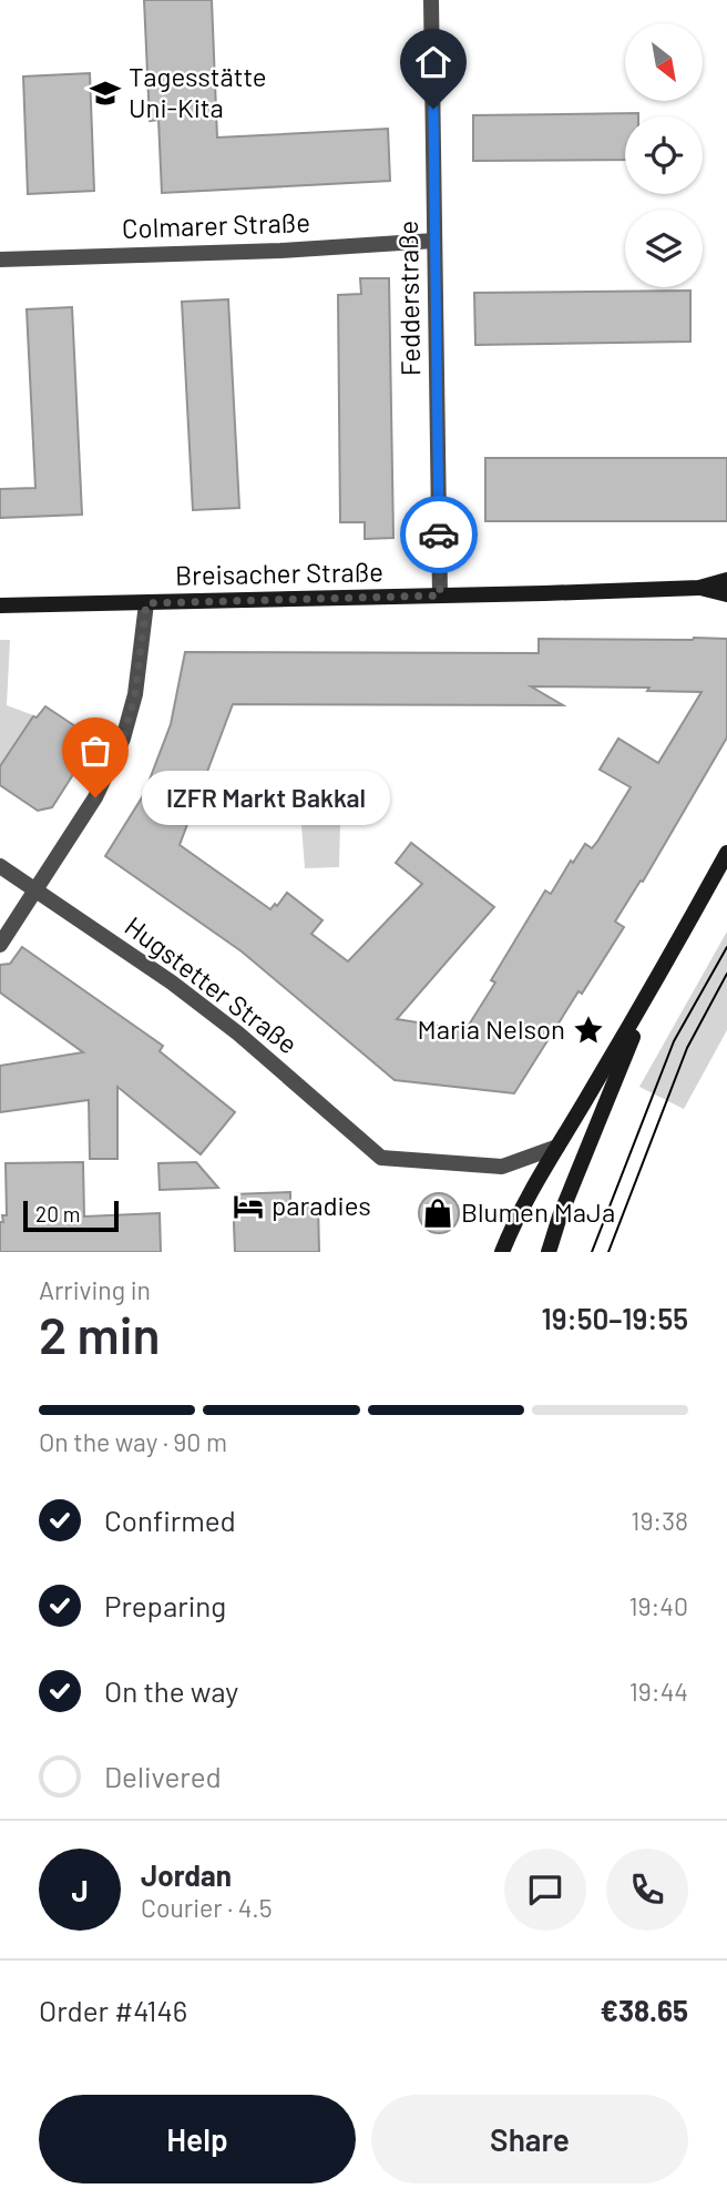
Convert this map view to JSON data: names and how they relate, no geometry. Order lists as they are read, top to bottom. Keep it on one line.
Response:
{"streets":{"main road":["Breisacher Straße"],"street":["Colmarer Straße","Fedderstraße","Hugstetter Straße"]},"crossings":[["Colmarer Straße","Fedderstraße"],["Fedderstraße","Breisacher Straße"]],"places":{"school or university":["Tagesstätte Uni-Kita"],"other":["IZFR Markt Bakkal"],"place":["Maria Nelson"],"hotel":["paradies"],"shop":["Blumen MaJa"]},"scale_bar":"20 m","north":"bottom right","page":{"bubble":"IZFR Markt Bakkal","scale":"20 m","heading":["2 min","Arriving in","19:50–19:55"],"panel":["Jordan","Courier · 4.5","Order #4146","€38.65"],"bar":"On the way · 90 m","list":[["Confirmed","19:38"],["Preparing","19:40"],["On the way","19:44"],"Delivered"],"round":"J","buttons":["Help","Share"]}}
